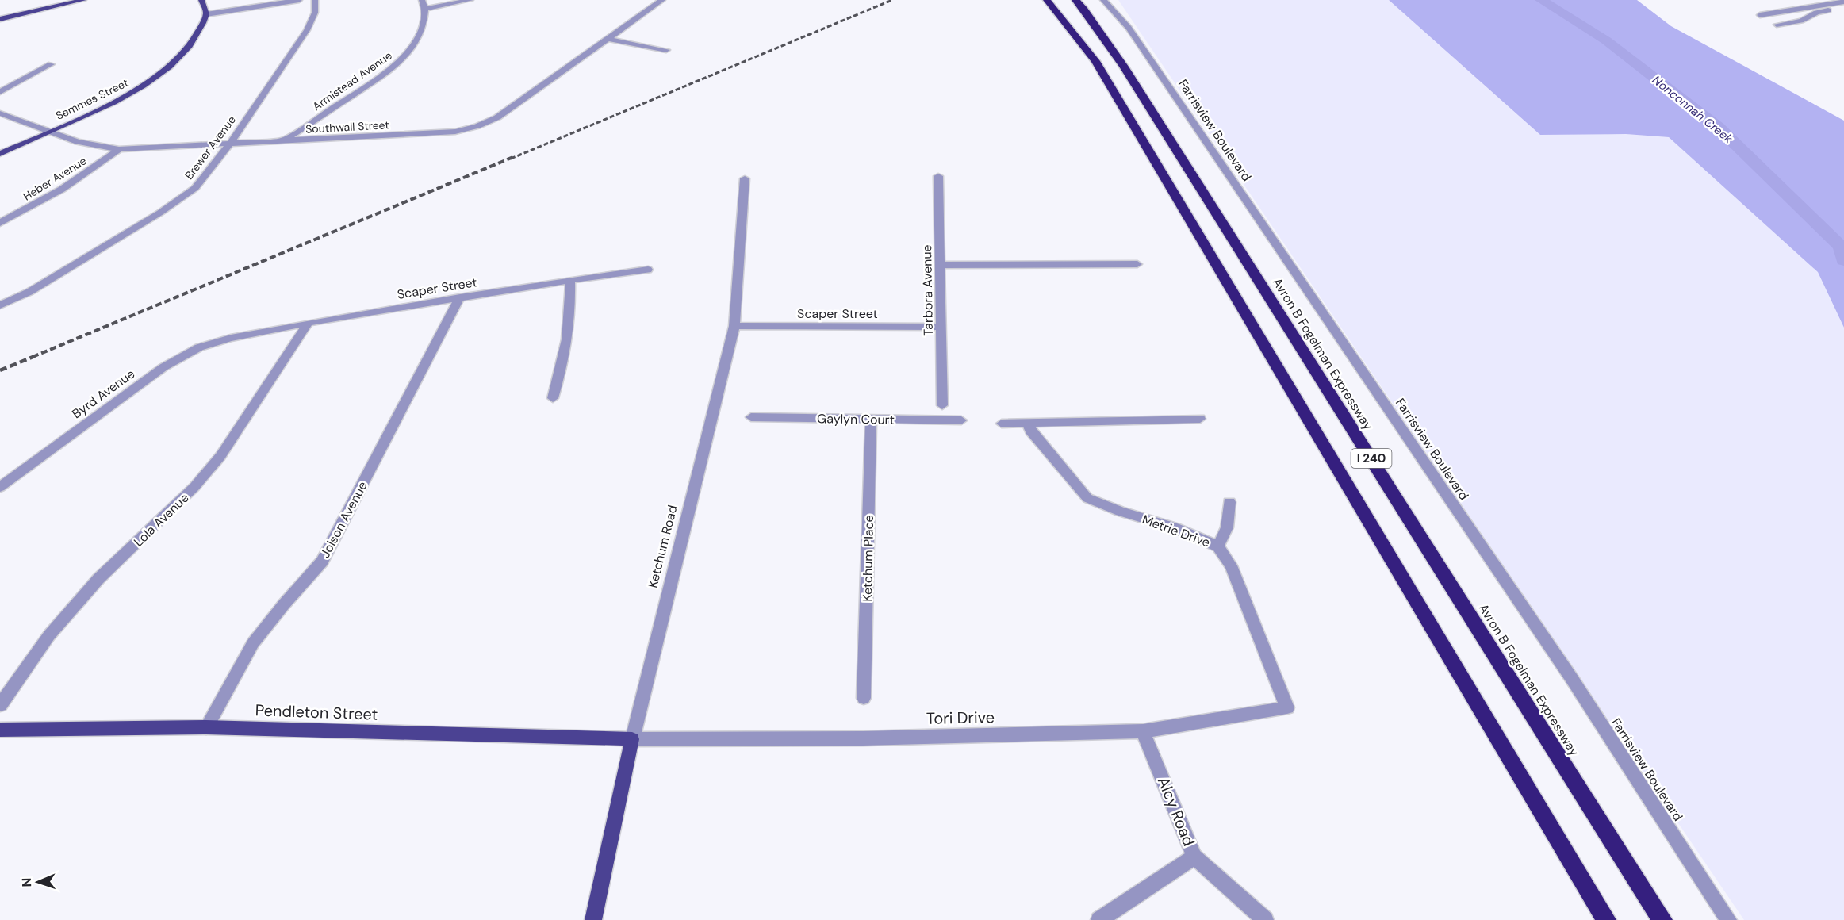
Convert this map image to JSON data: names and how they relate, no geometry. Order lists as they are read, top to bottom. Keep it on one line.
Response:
{"streets":{"highway":["Avron B Fogelman Expressway","I 240"],"main road":["Semmes Street","Ketchum Road","Pendleton Street"],"street":["Armistead Avenue","Southwall Street","Farrisview Boulevard","Brewer Avenue","Heber Avenue","Scaper Street","Tarbora Avenue","Byrd Avenue","Gaylyn Court","Lola Avenue","Jolson Avenue","Metrie Drive","Ketchum Place","Tori Drive","Alcy Road"]},"crossings":[["Armistead Avenue","Southwall Street"],["Semmes Street","Southwall Street"],["Southwall Street","Brewer Avenue"],["Southwall Street","Heber Avenue"],["Scaper Street","Tarbora Avenue"],["Scaper Street","Byrd Avenue"],["Scaper Street","Lola Avenue"],["Scaper Street","Jolson Avenue"],["Scaper Street","Ketchum Road"],["Gaylyn Court","Ketchum Place"],["Jolson Avenue","Pendleton Street"],["Metrie Drive","Tori Drive"],["Ketchum Road","Pendleton Street"],["Ketchum Road","Tori Drive"],["Pendleton Street","Tori Drive"],["Tori Drive","Alcy Road"]],"water":["Nonconnah Creek"],"north":"left"}
